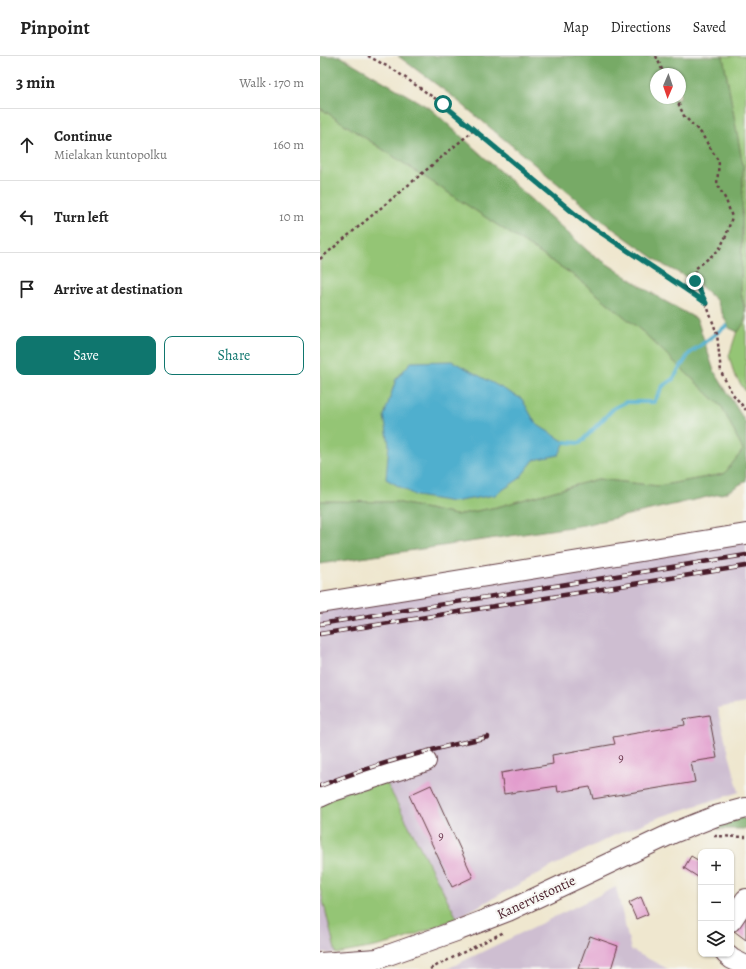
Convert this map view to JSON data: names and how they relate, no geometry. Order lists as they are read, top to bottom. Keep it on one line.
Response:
{"streets":{"street":["Kanervistontie"]},"house_numbers":["9","9"],"north":"bottom","page":{"header":"Pinpoint","nav":["Map","Directions","Saved"],"heading":["3 min","Walk · 170 m"],"list":[["Continue","Mielakan kuntopolku","160 m"],["Turn left","10 m"],"Arrive at destination"],"buttons":["Save","Share"],"map_buttons":["+","−"]}}
